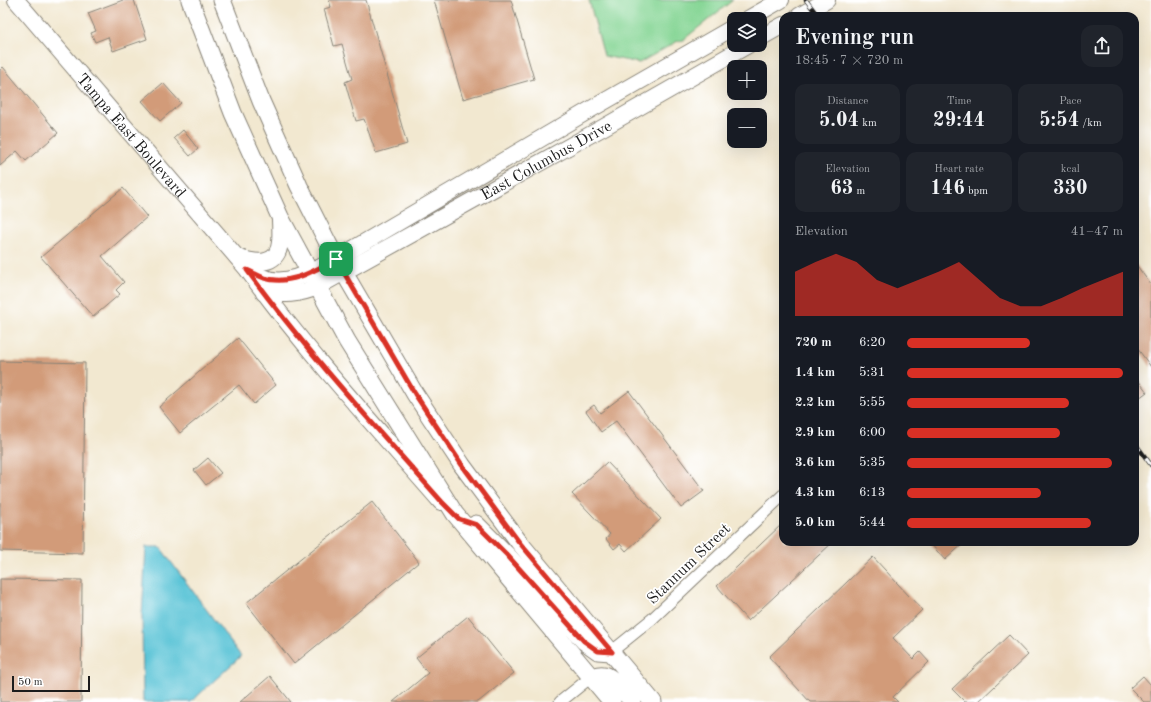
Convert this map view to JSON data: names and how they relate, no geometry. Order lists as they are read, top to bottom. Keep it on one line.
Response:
{"streets":{"street":["Tampa East Boulevard","East Columbus Drive","Stannum Street"]},"scale_bar":"50 m","page":{"map_buttons":["+","−"],"heading":["Evening run","18:45 · 7 × 720 m"],"stats":[["Distance","5.04 km"],["Time","29:44"],["Pace","5:54 /km"],["Elevation","63 m"],["Heart rate","146 bpm"],["kcal","330"]],"chart":["Elevation","41–47 m"],"list":[{"name":"720 m","note":"6:20"},{"name":"1.4 km","note":"5:31"},{"name":"2.2 km","note":"5:55"},{"name":"2.9 km","note":"6:00"},{"name":"3.6 km","note":"5:35"},{"name":"4.3 km","note":"6:13"},{"name":"5.0 km","note":"5:44"}],"scale":"50 m"}}
